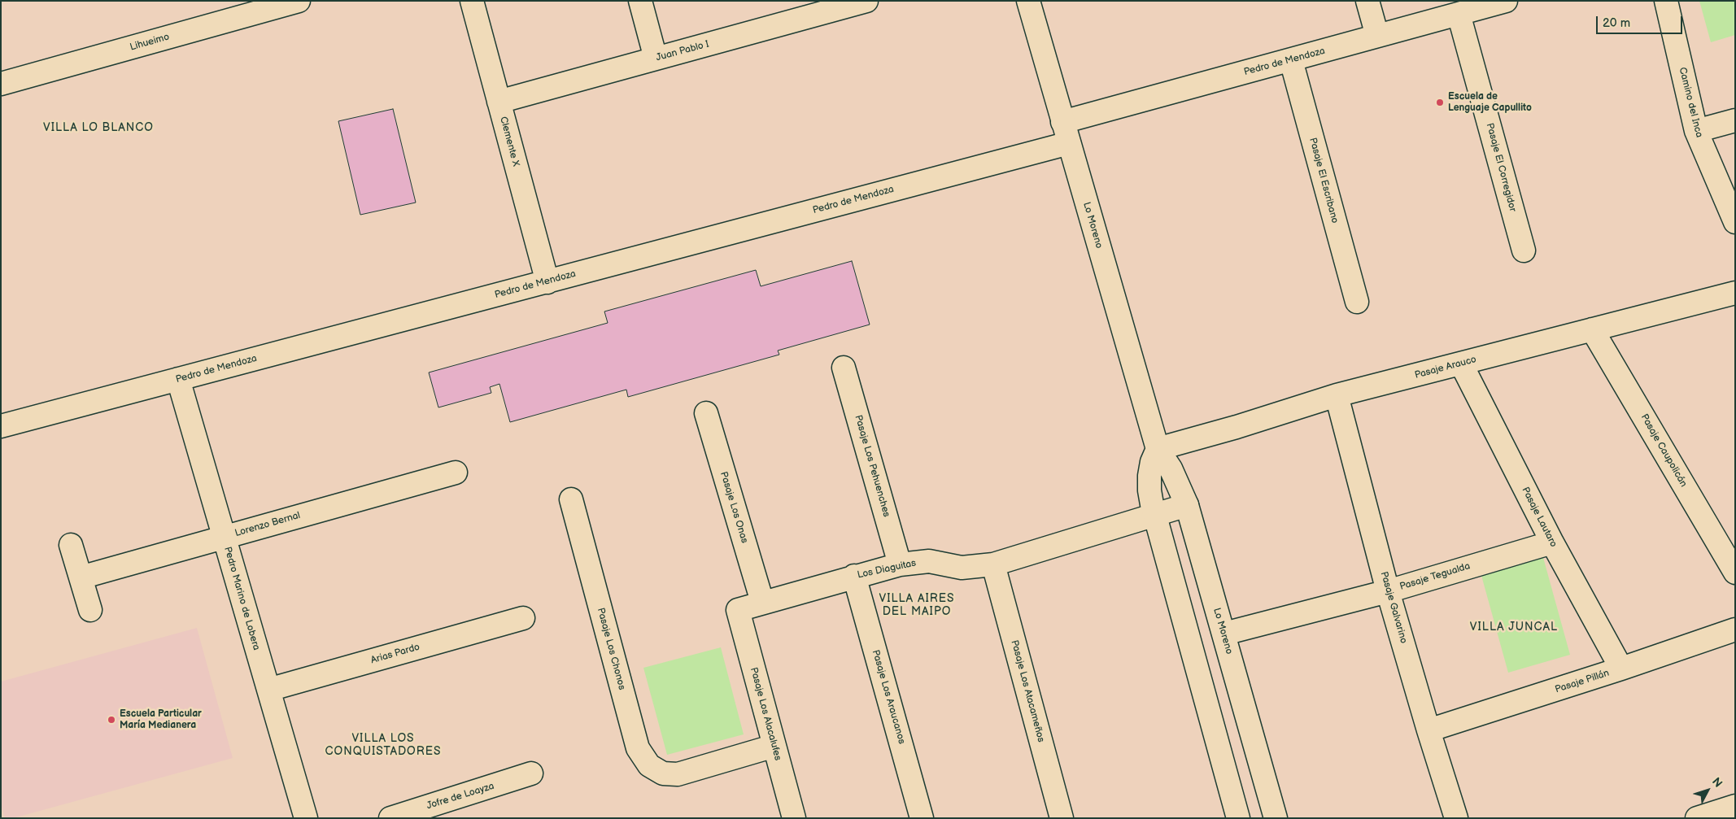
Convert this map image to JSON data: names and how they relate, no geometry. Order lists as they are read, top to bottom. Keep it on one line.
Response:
{"streets":{"street":["Lihueimo","Juan Pablo I","Pedro de Mendoza","Camino del Inca","Clemente X","Pasaje El Corregidor","Pasaje El Escribano","Lo Moreno","Pasaje Arauco","Pasaje Caupolicán","Pasaje Los Pehuenches","Pasaje Los Onas","Pasaje Lautaro","Lorenzo Bernal","Los Diaguitas","Pasaje Tegualda","Pedro Marino de Lobera","Pasaje Galvarino","Pasaje Los Chonos","Arias Pardo","Pasaje Pillán","Pasaje Los Atacameños","Pasaje Los Araucanos","Pasaje Los Alacalufes","Jofre de Loayza"]},"crossings":[["Juan Pablo I","Clemente X"],["Pedro de Mendoza","Clemente X"],["Pedro de Mendoza","Pasaje El Corregidor"],["Pedro de Mendoza","Pasaje El Escribano"],["Pedro de Mendoza","Lo Moreno"],["Pedro de Mendoza","Pedro Marino de Lobera"],["Lo Moreno","Pasaje Arauco"],["Lo Moreno","Los Diaguitas"],["Lo Moreno","Pasaje Tegualda"],["Pasaje Arauco","Pasaje Caupolicán"],["Pasaje Arauco","Pasaje Lautaro"],["Pasaje Arauco","Pasaje Galvarino"],["Pasaje Los Pehuenches","Los Diaguitas"],["Pasaje Los Onas","Los Diaguitas"],["Pasaje Lautaro","Pasaje Tegualda"],["Pasaje Lautaro","Pasaje Pillán"],["Lorenzo Bernal","Pedro Marino de Lobera"],["Los Diaguitas","Pasaje Los Atacameños"],["Los Diaguitas","Pasaje Los Araucanos"],["Los Diaguitas","Pasaje Los Alacalufes"],["Pasaje Tegualda","Pasaje Galvarino"],["Pedro Marino de Lobera","Arias Pardo"],["Pasaje Galvarino","Pasaje Pillán"],["Pasaje Los Chonos","Pasaje Los Alacalufes"]],"districts":["VILLA LO BLANCO","VILLA AIRES DEL MAIPO","VILLA JUNCAL","VILLA LOS CONQUISTADORES"],"places":["Escuela de Lenguaje Capullito","Escuela Particular María Medianera"],"scale_bar":"20 m","north":"top right"}
